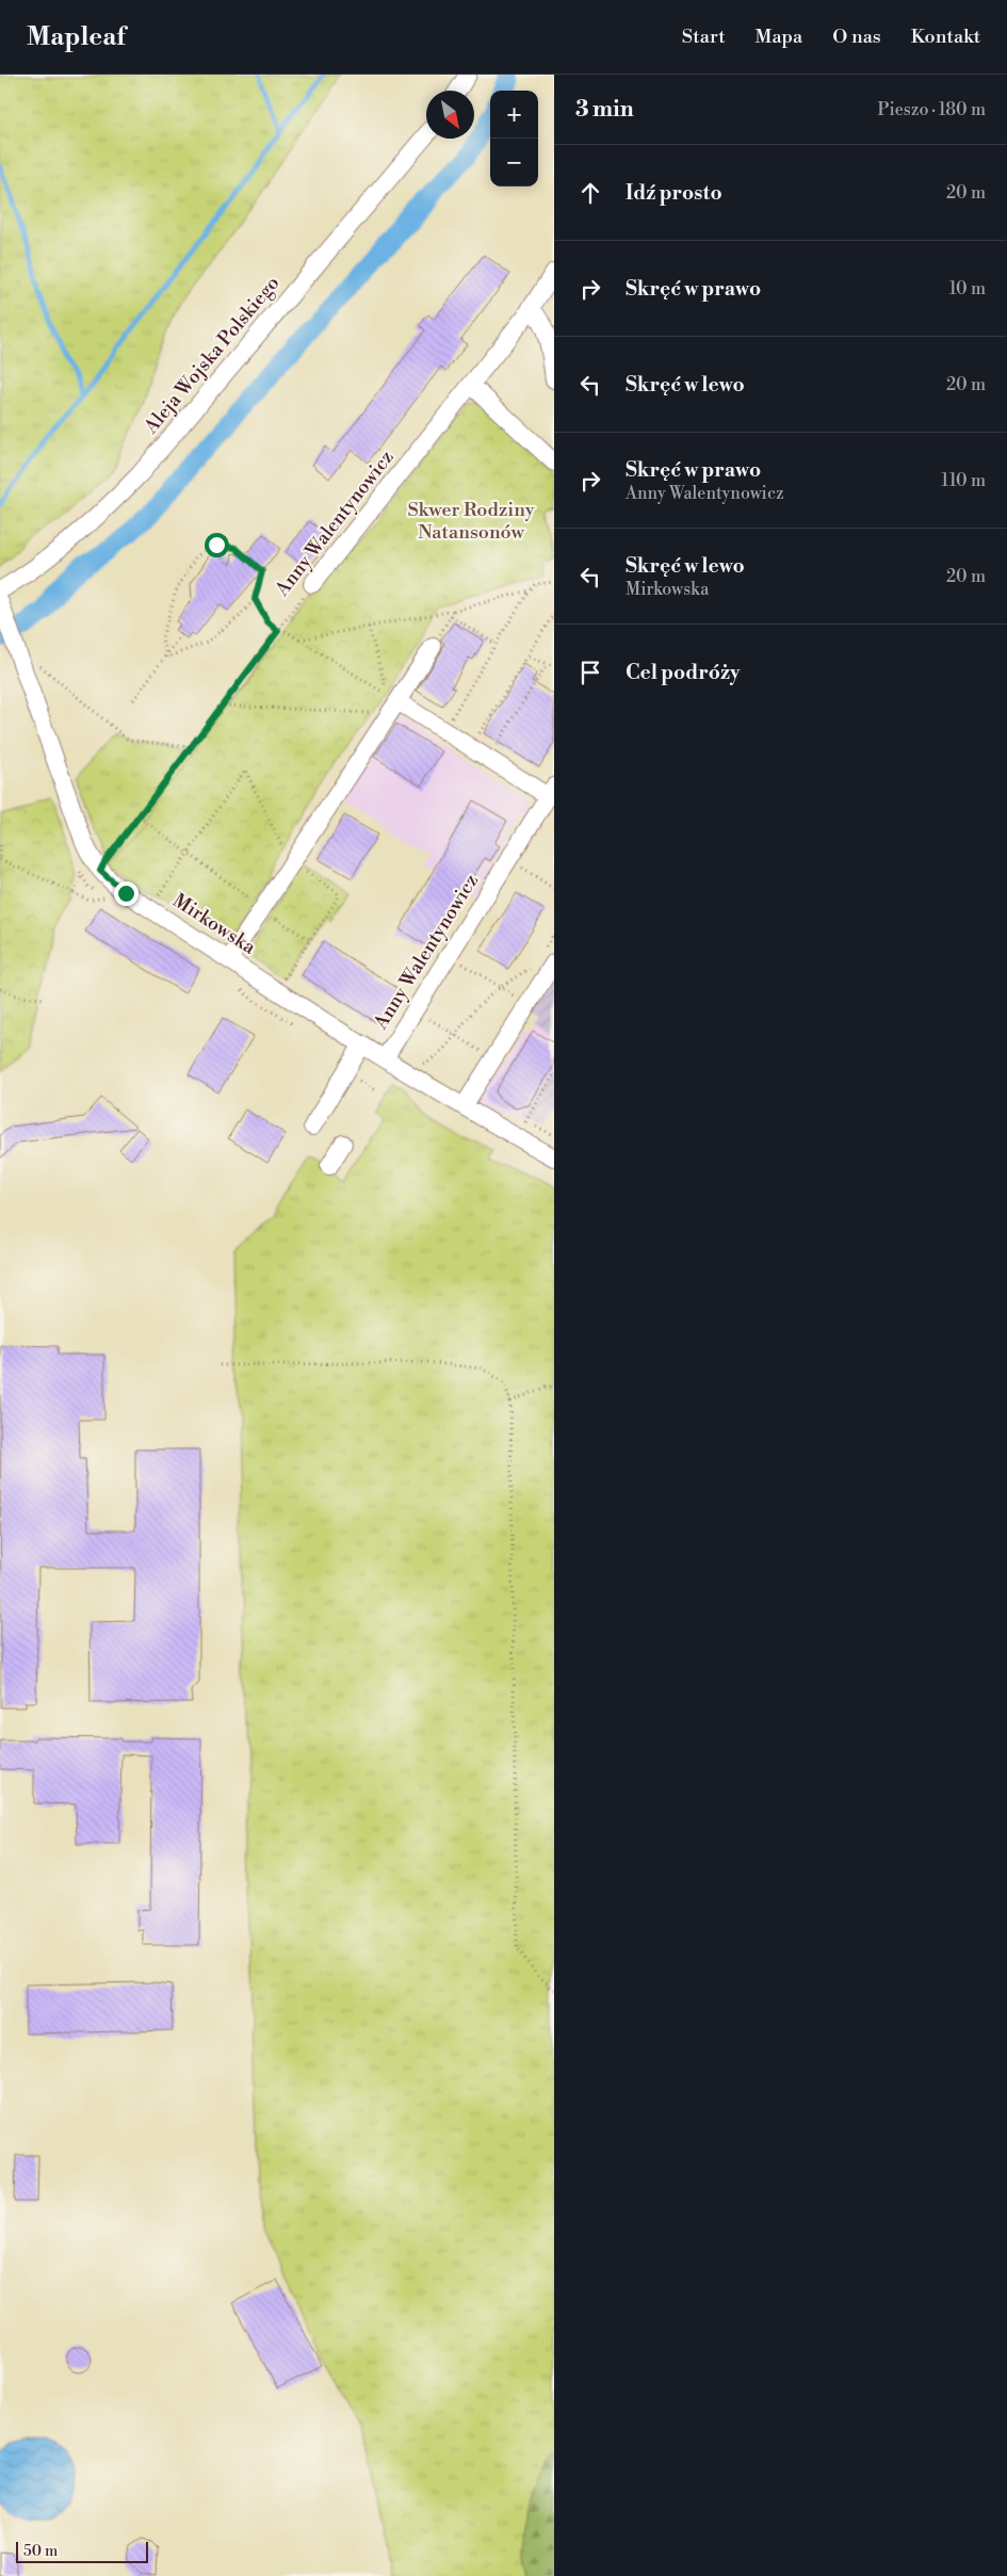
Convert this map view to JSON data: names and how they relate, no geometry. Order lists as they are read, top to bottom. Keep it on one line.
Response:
{"streets":{"street":["Aleja Wojska Polskiego","Anny Walentynowicz","Mirkowska"]},"crossings":[["Anny Walentynowicz","Mirkowska"]],"parks":["Skwer Rodziny Natansonów"],"scale_bar":"50 m","north":"bottom right","page":{"header":"Mapleaf","nav":["Start","Mapa","O nas","Kontakt"],"heading":["3 min","Pieszo · 180 m"],"map_buttons":["+","−"],"list":[["Idź prosto","20 m"],["Skręć w prawo","10 m"],["Skręć w lewo","20 m"],["Skręć w prawo","Anny Walentynowicz","110 m"],["Skręć w lewo","Mirkowska","20 m"],"Cel podróży"],"scale":"50 m"}}
